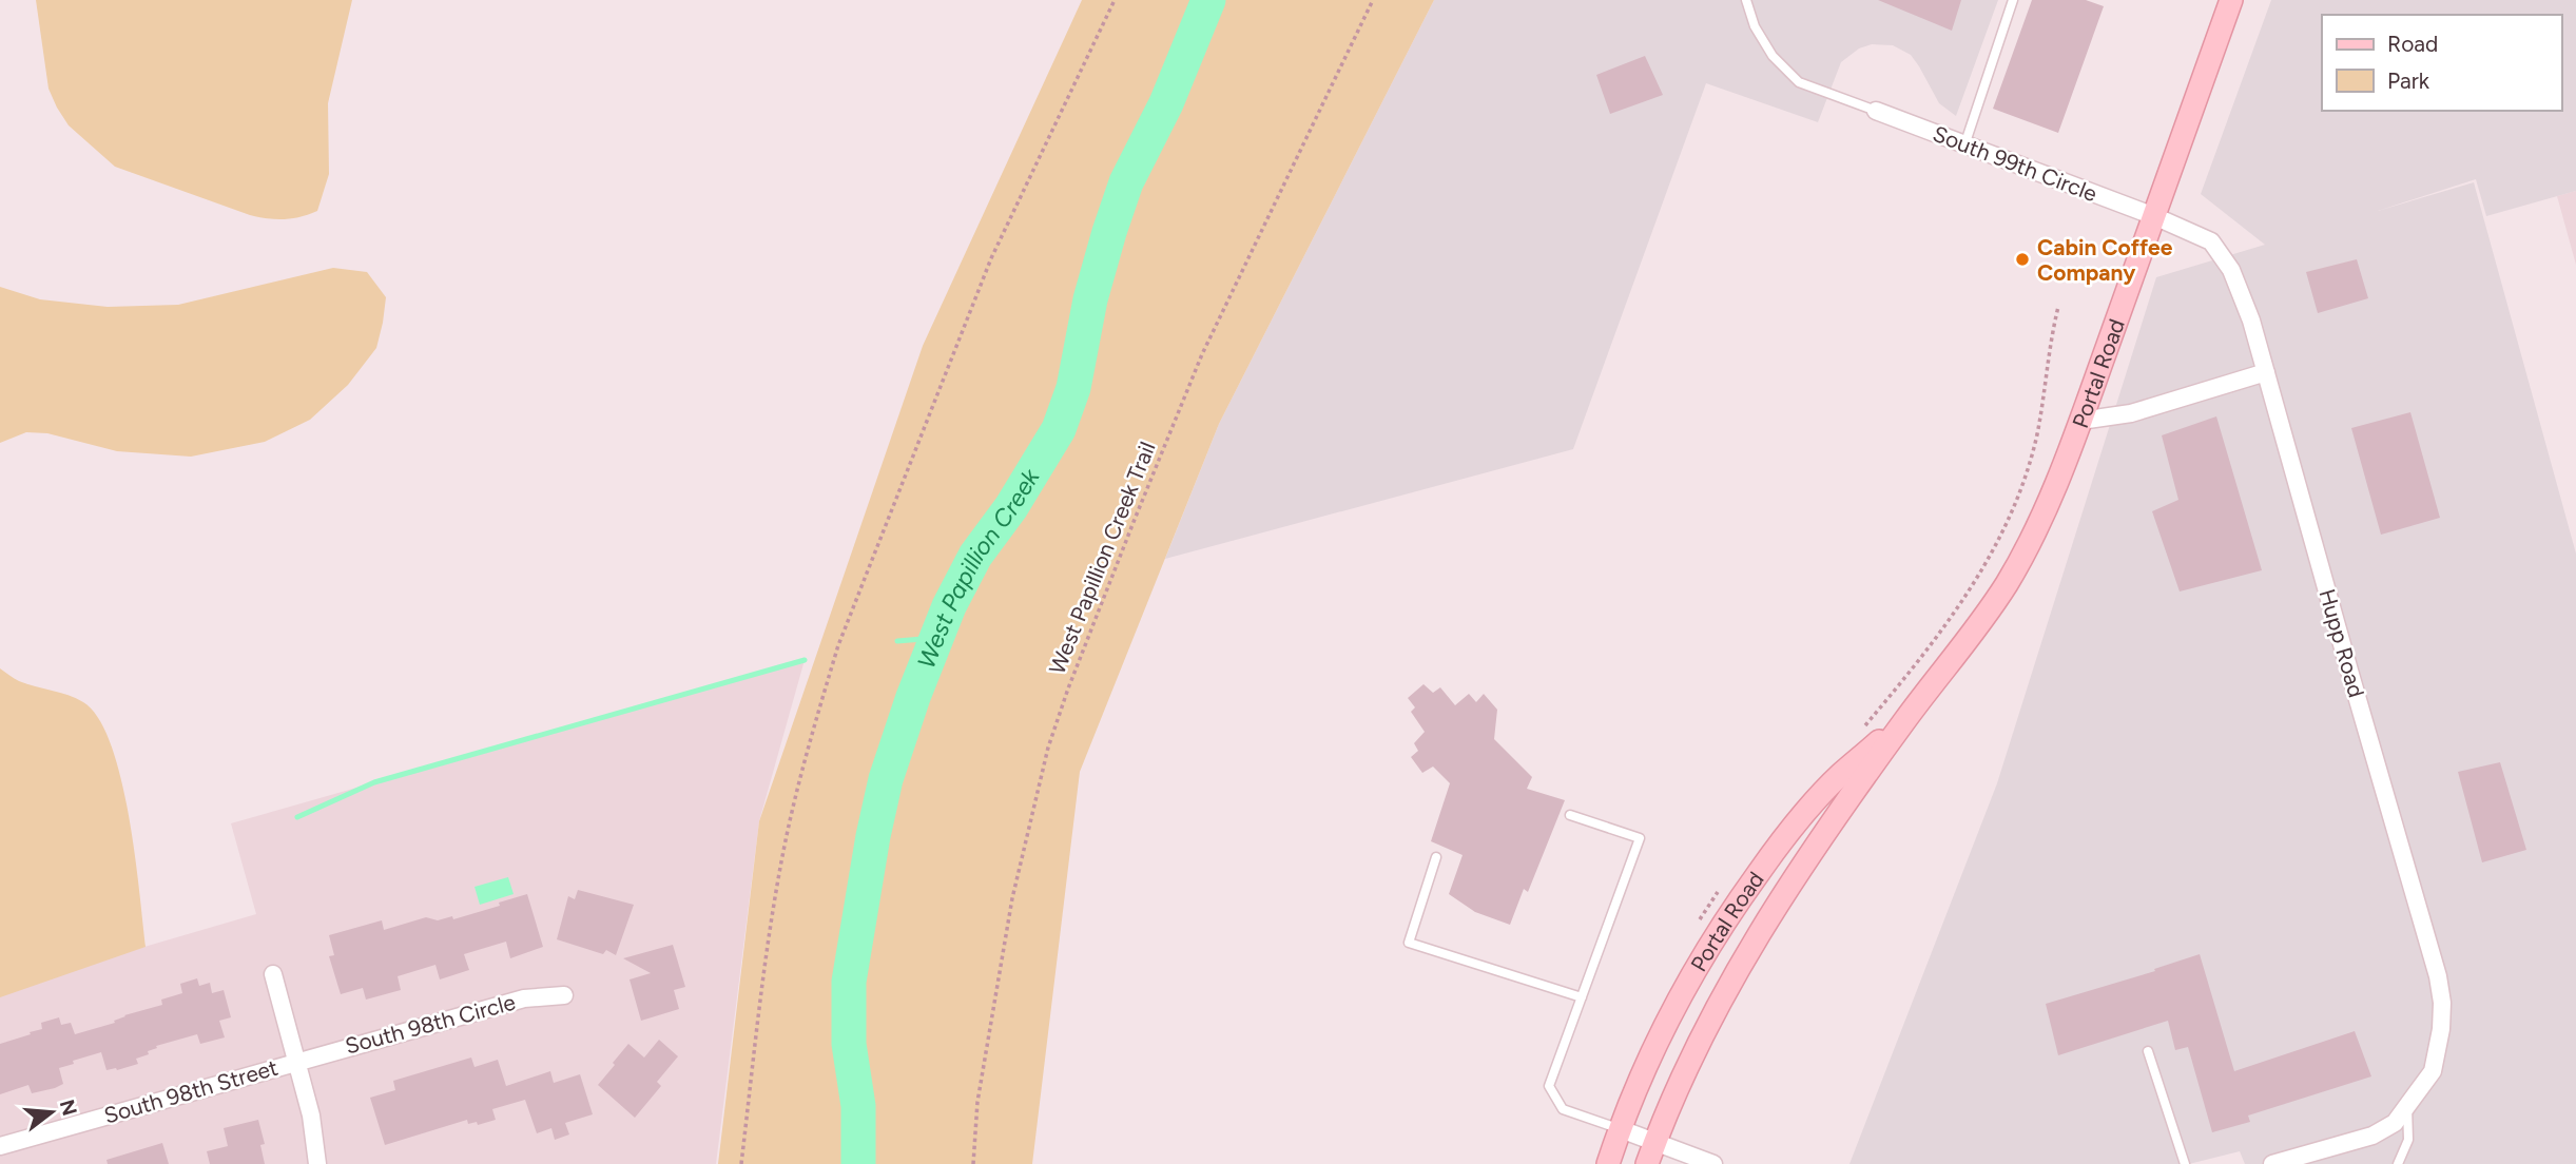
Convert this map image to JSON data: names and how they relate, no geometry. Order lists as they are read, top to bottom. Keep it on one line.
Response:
{"streets":{"main road":["Portal Road"],"street":["South 99th Circle","Hupp Road","South 98th Circle","South 98th Street"],"path":["West Papillion Creek Trail"]},"crossings":[["South 99th Circle","Portal Road"],["South 99th Circle","Hupp Road"],["Portal Road","Hupp Road"],["South 98th Circle","South 98th Street"]],"water":["West Papillion Creek"],"places":["Cabin Coffee Company"],"legend":["Road","Park"],"north":"right"}
